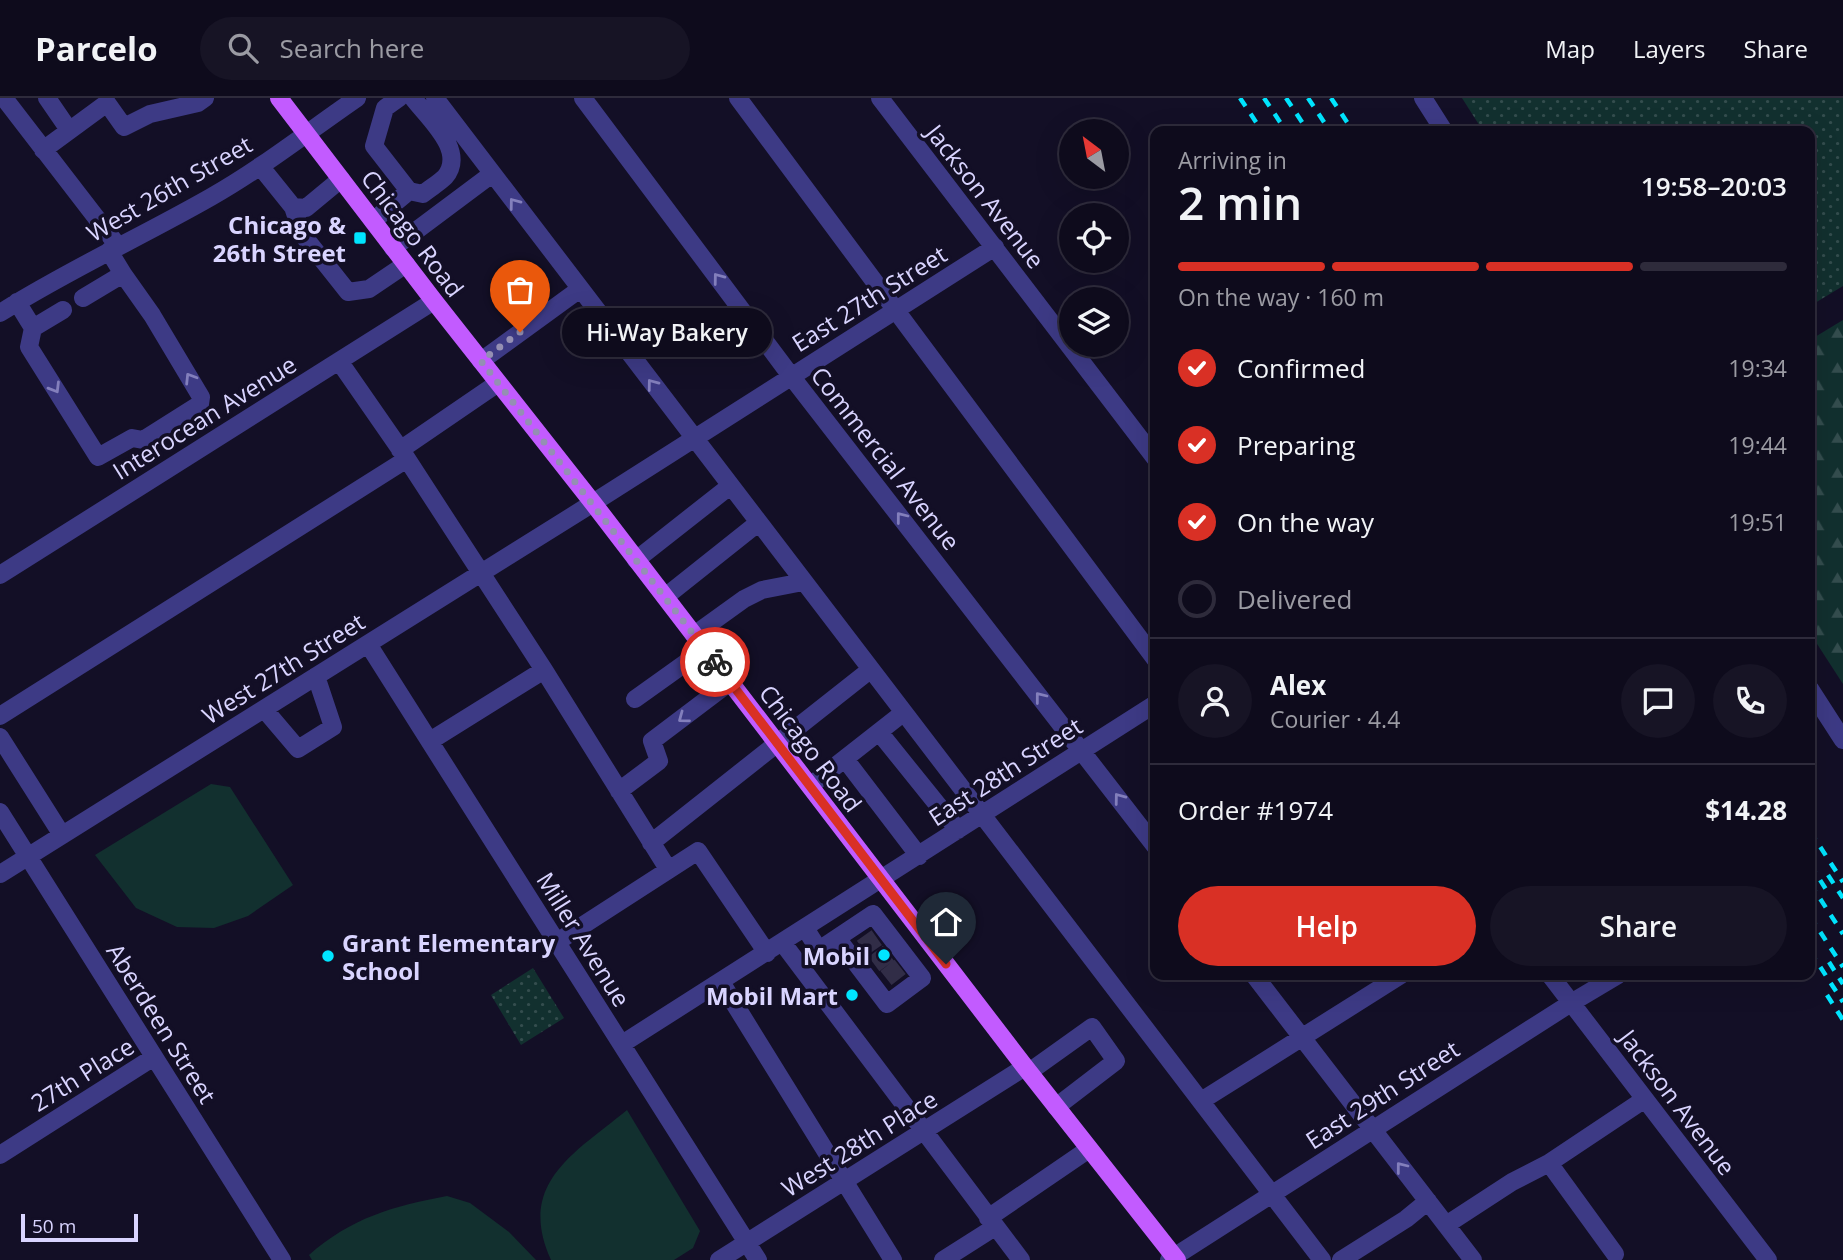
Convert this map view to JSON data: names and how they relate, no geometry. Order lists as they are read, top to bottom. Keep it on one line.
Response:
{"streets":{"main road":["Chicago Road"],"street":["West 26th Street","Jackson Avenue","East 27th Street","Interocean Avenue","Commercial Avenue","West 27th Street","East 28th Street","Miller Avenue","Aberdeen Street","27th Place","East 29th Street","West 28th Place"]},"crossings":[["West 26th Street","Chicago Road"],["Jackson Avenue","East 27th Street"],["Jackson Avenue","East 29th Street"],["Chicago Road","East 27th Street"],["Chicago Road","Interocean Avenue"],["Chicago Road","West 27th Street"],["Chicago Road","East 28th Street"],["Chicago Road","East 29th Street"],["Chicago Road","West 28th Place"],["East 27th Street","Commercial Avenue"],["East 27th Street","West 27th Street"],["Commercial Avenue","East 28th Street"],["West 27th Street","Miller Avenue"],["West 27th Street","Aberdeen Street"],["East 28th Street","Miller Avenue"],["Miller Avenue","West 28th Place"],["Aberdeen Street","27th Place"]],"places":{"transit":["Chicago & 26th Street"],"other":["Hi-Way Bakery","Mobil","Grant Elementary School","Mobil Mart"]},"scale_bar":"50 m","north":"top left","page":{"header":"Parcelo","search":"Search here","nav":["Map","Layers","Share"],"heading":["2 min","Arriving in","19:58–20:03"],"panel":["Alex","Courier · 4.4","Order #1974","$14.28"],"bar":"On the way · 160 m","bubble":"Hi-Way Bakery","list":[["Confirmed","19:34"],["Preparing","19:44"],["On the way","19:51"],"Delivered"],"buttons":["Help","Share"],"scale":"50 m"}}
